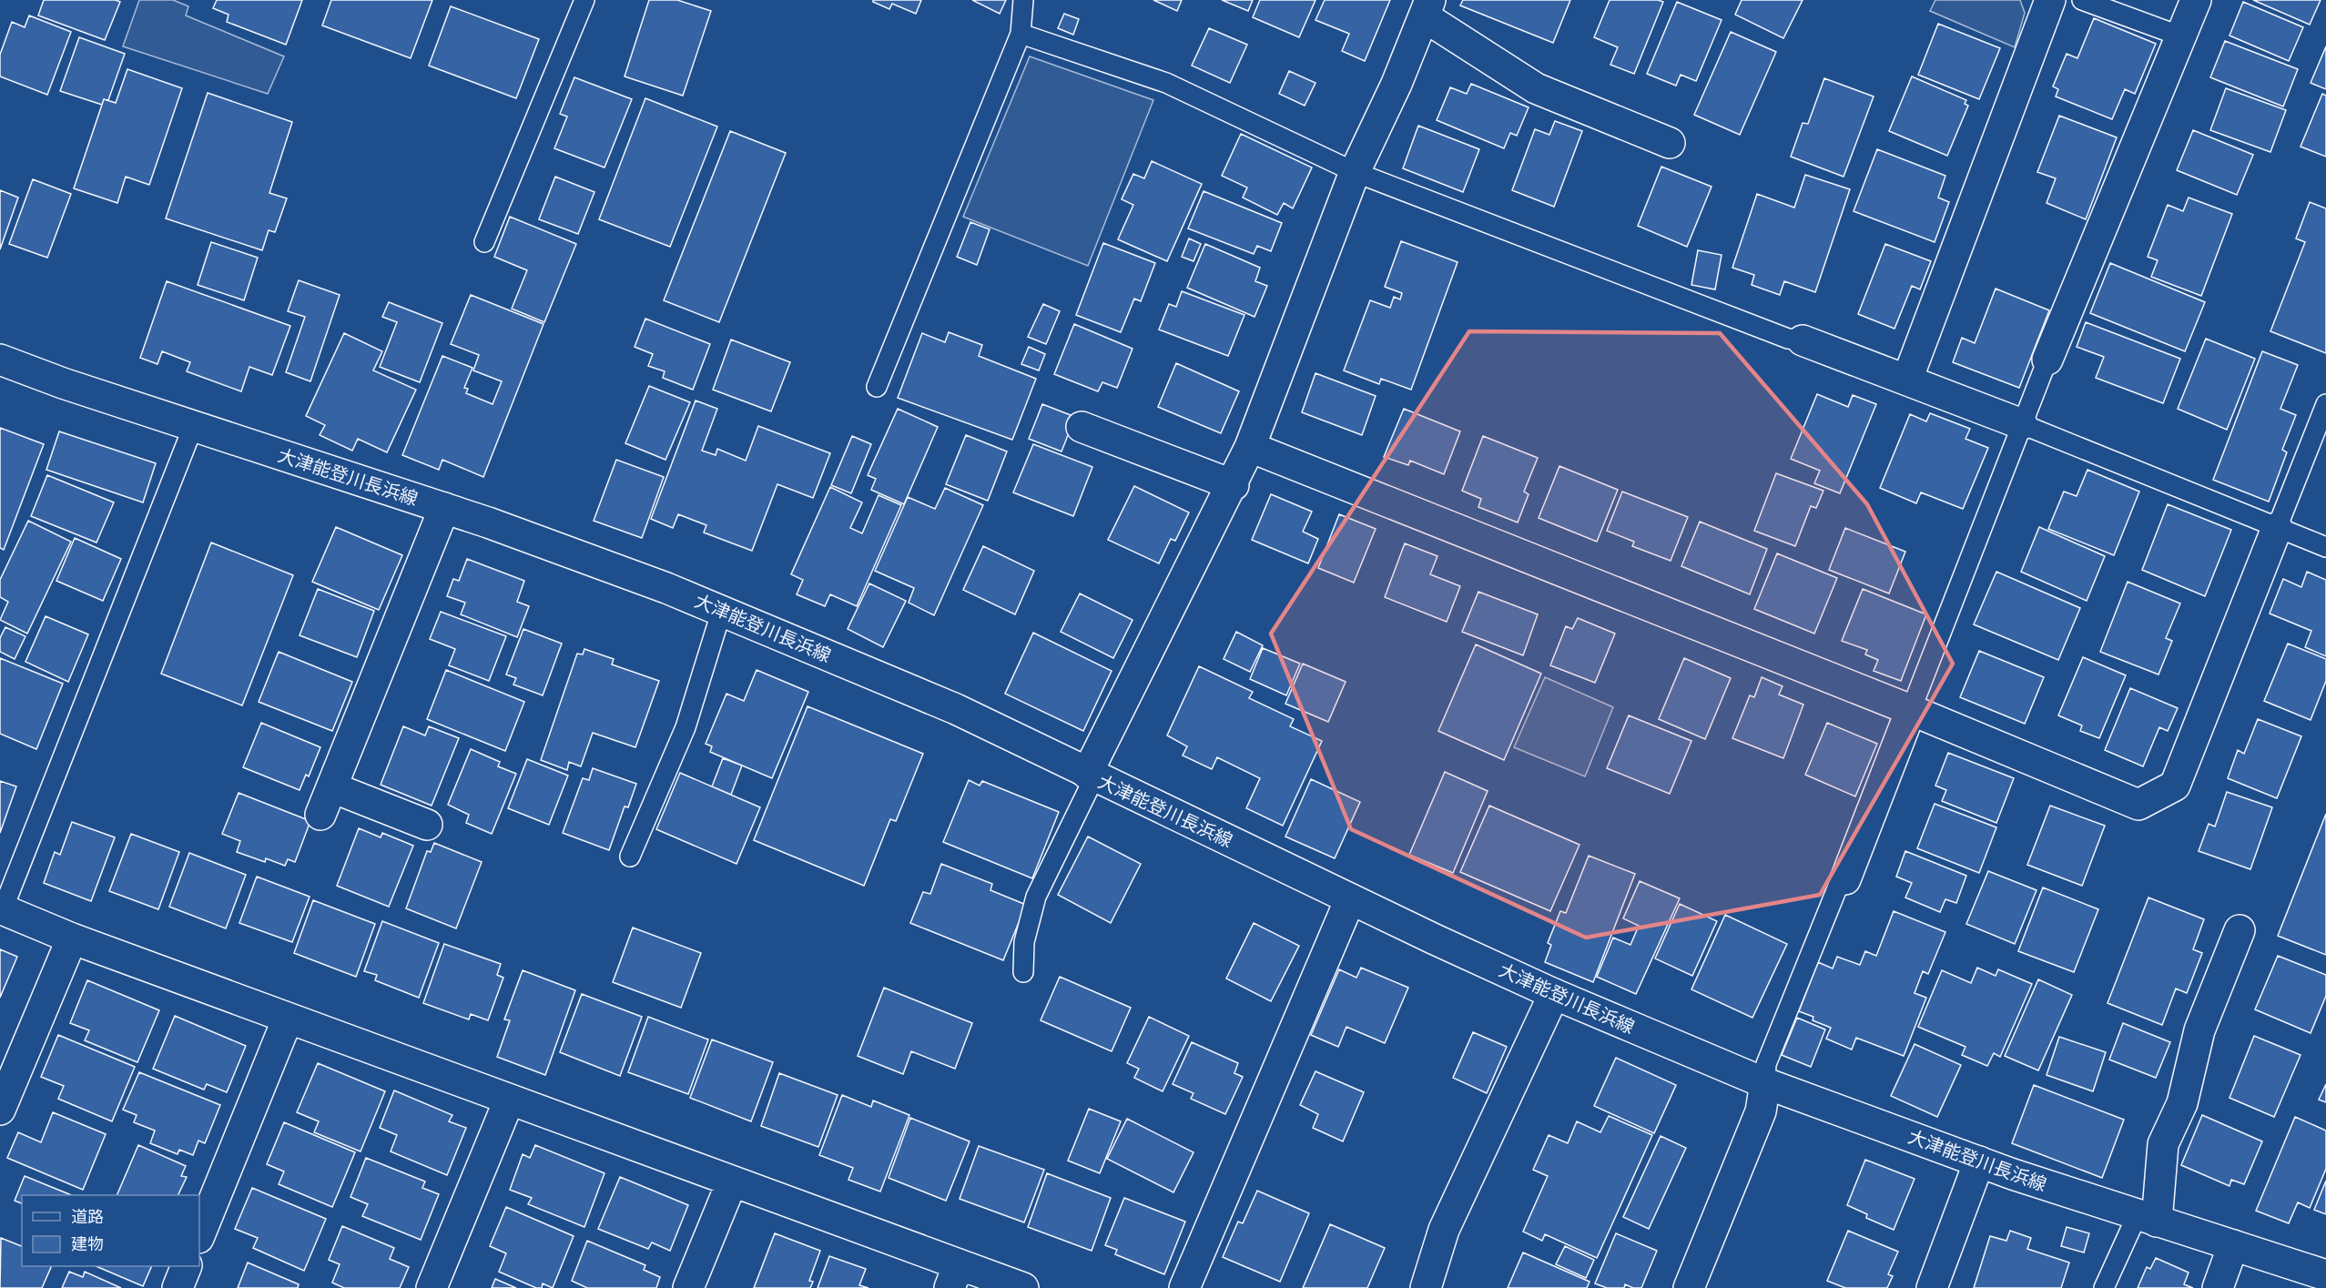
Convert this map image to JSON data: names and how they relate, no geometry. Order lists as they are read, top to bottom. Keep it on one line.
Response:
{"streets":{"street":["大津能登川長浜線"]},"legend":["道路","建物"]}
